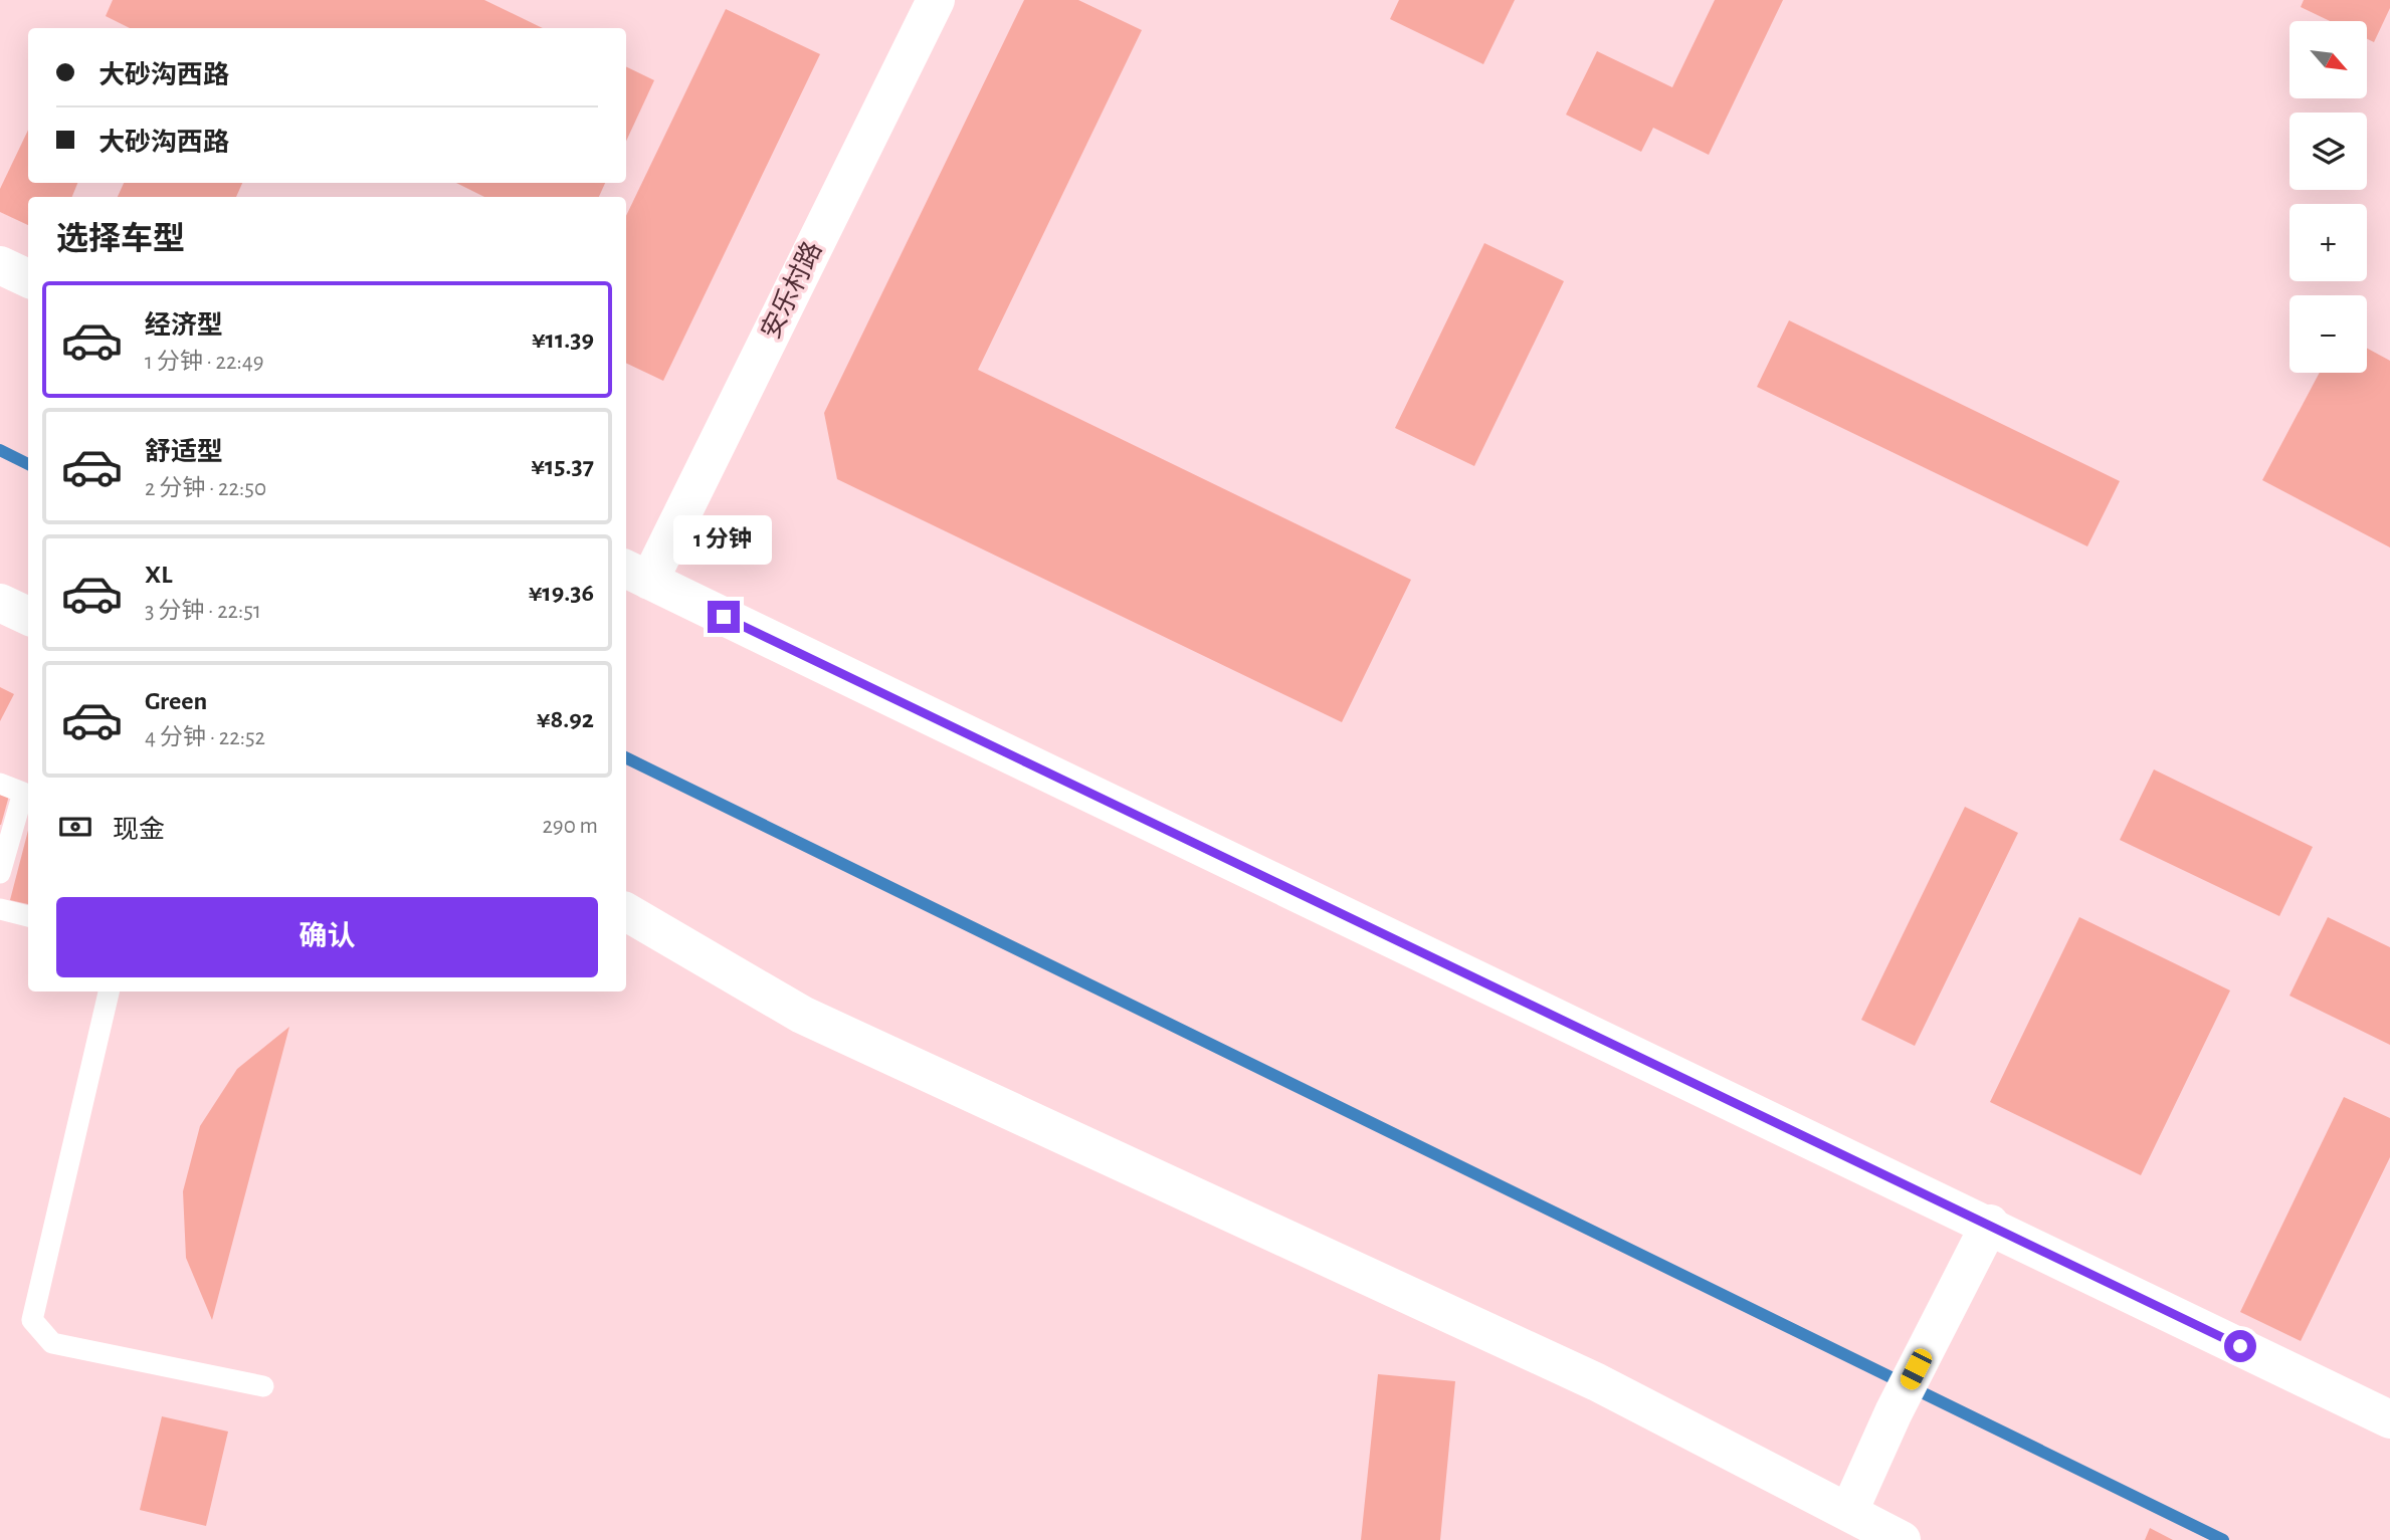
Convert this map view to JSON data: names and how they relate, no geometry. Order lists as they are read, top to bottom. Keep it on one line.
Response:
{"streets":{"street":["安乐村路"]},"north":"bottom right","page":{"map_buttons":["+","−"],"banner":["大砂沟西路","大砂沟西路"],"heading":"选择车型","list":[{"name":"经济型","note":"1 分钟 · 22:49","value":"¥11.39"},{"name":"舒适型","note":"2 分钟 · 22:50","value":"¥15.37"},{"name":"XL","note":"3 分钟 · 22:51","value":"¥19.36"},{"name":"Green","note":"4 分钟 · 22:52","value":"¥8.92"}],"bubble":"1 分钟","pay":["现金","290 m"],"buttons":"确认"}}
